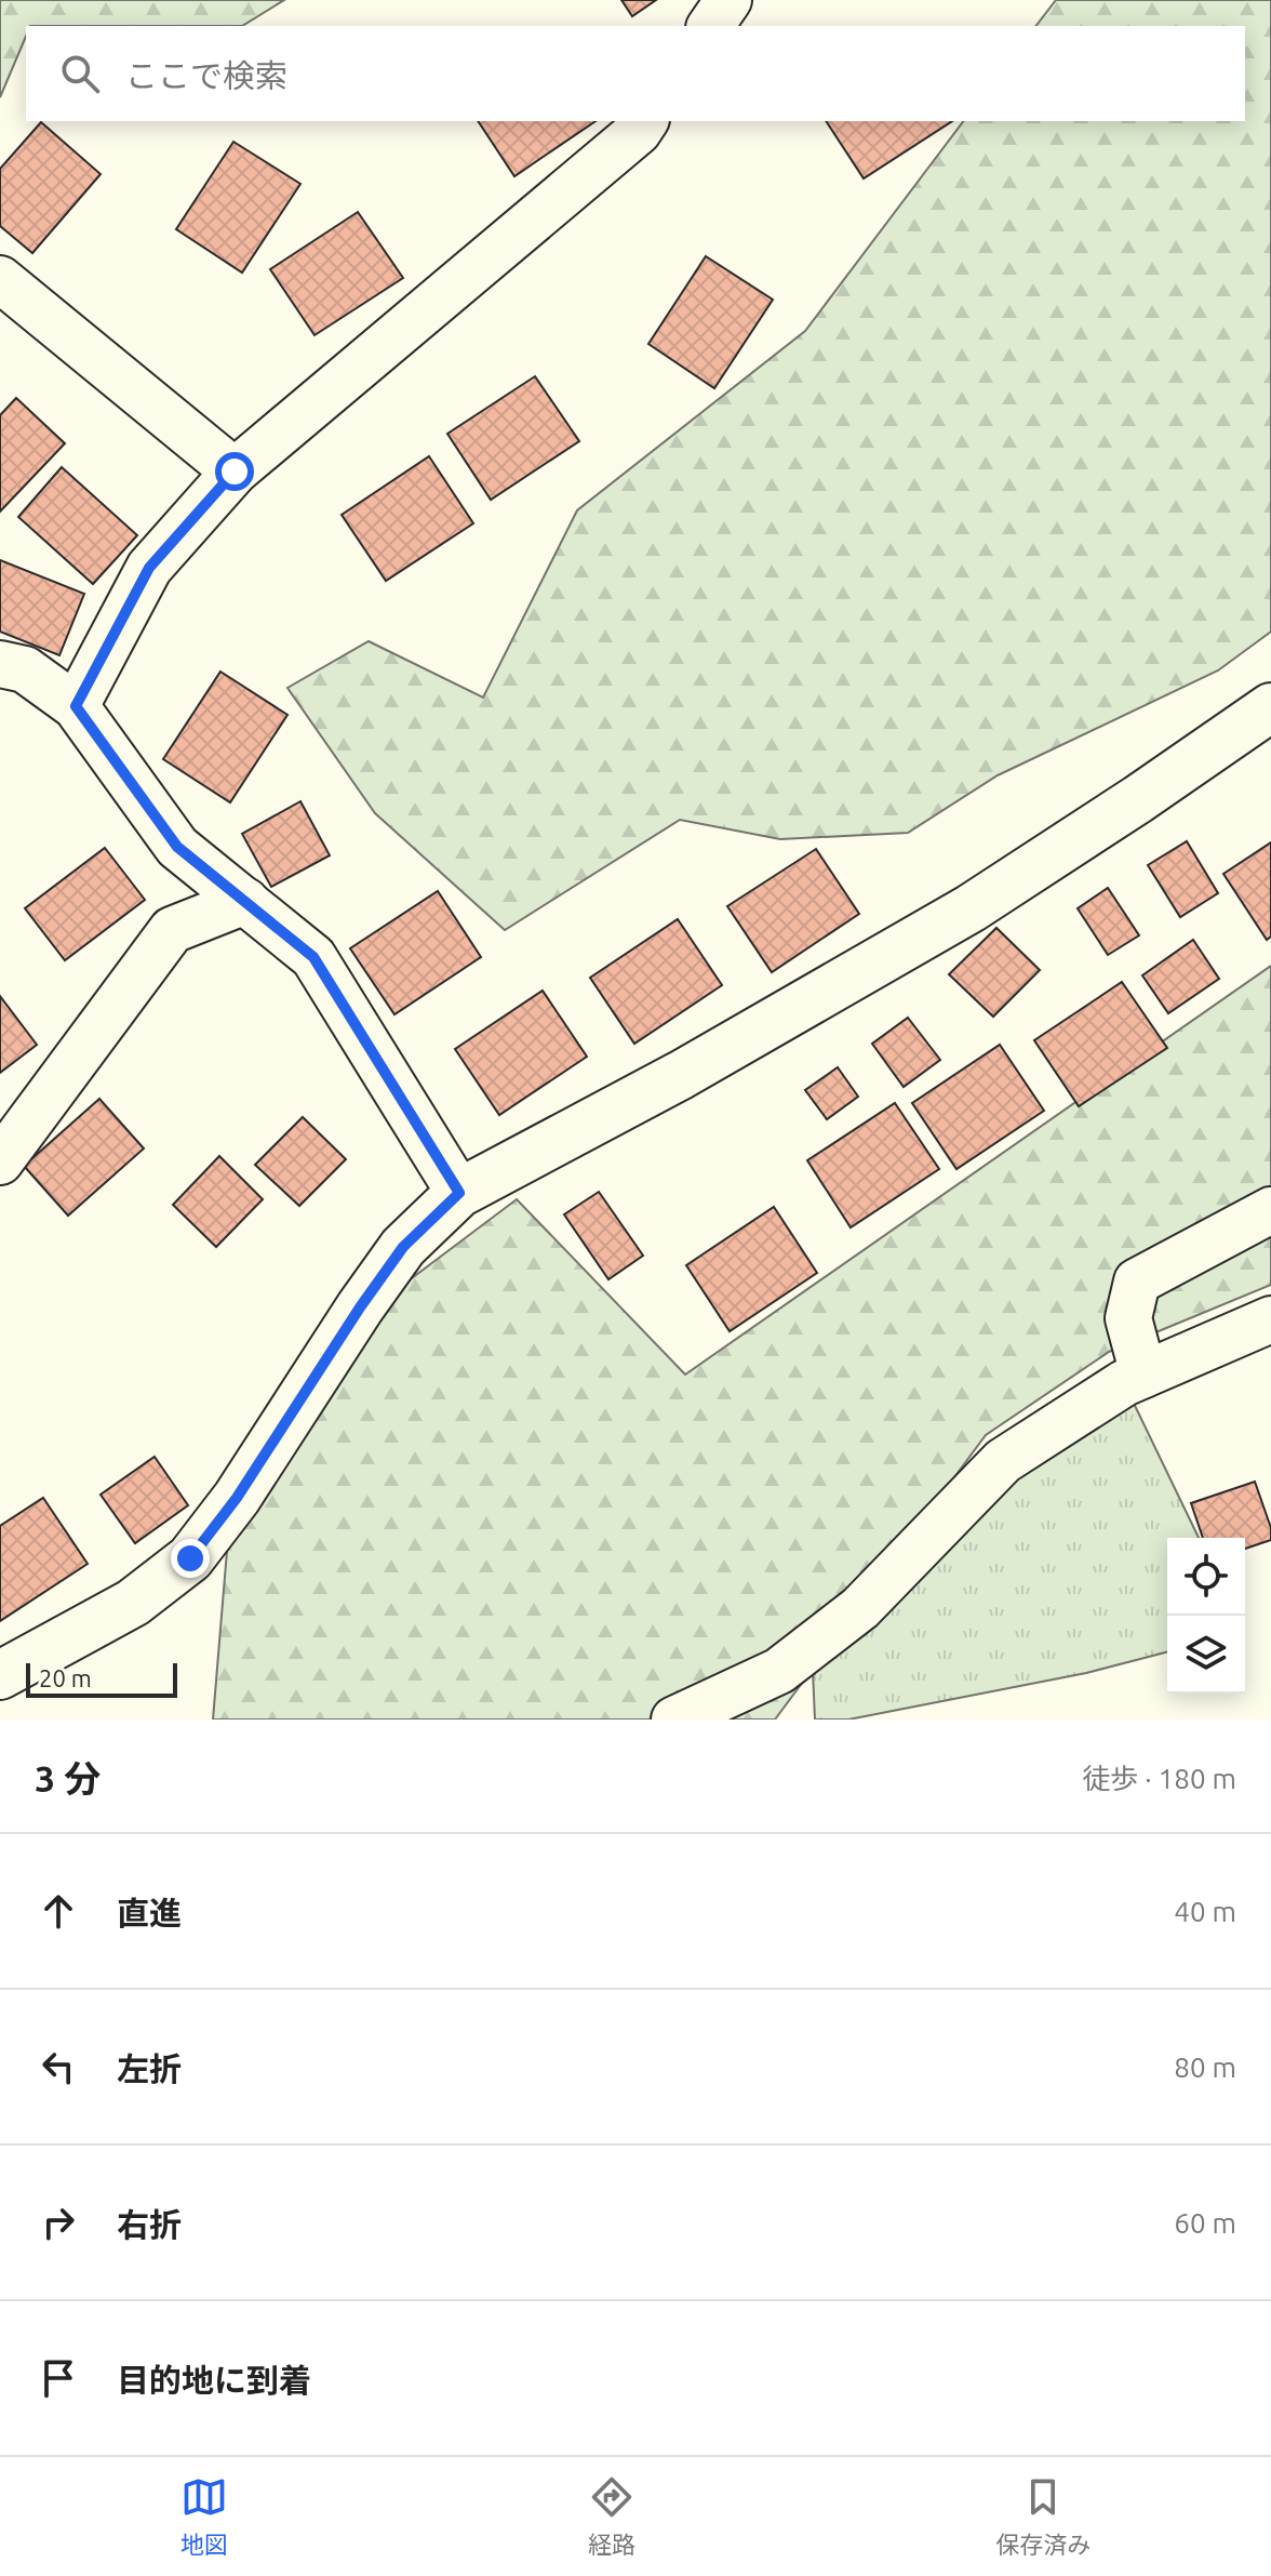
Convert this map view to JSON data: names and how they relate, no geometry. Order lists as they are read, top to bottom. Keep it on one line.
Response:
{"scale_bar":"20 m","page":{"search":"ここで検索","scale":"20 m","heading":["3 分","徒歩 · 180 m"],"list":[["直進","40 m"],["左折","80 m"],["右折","60 m"],"目的地に到着"],"nav":["地図","経路","保存済み"]}}
